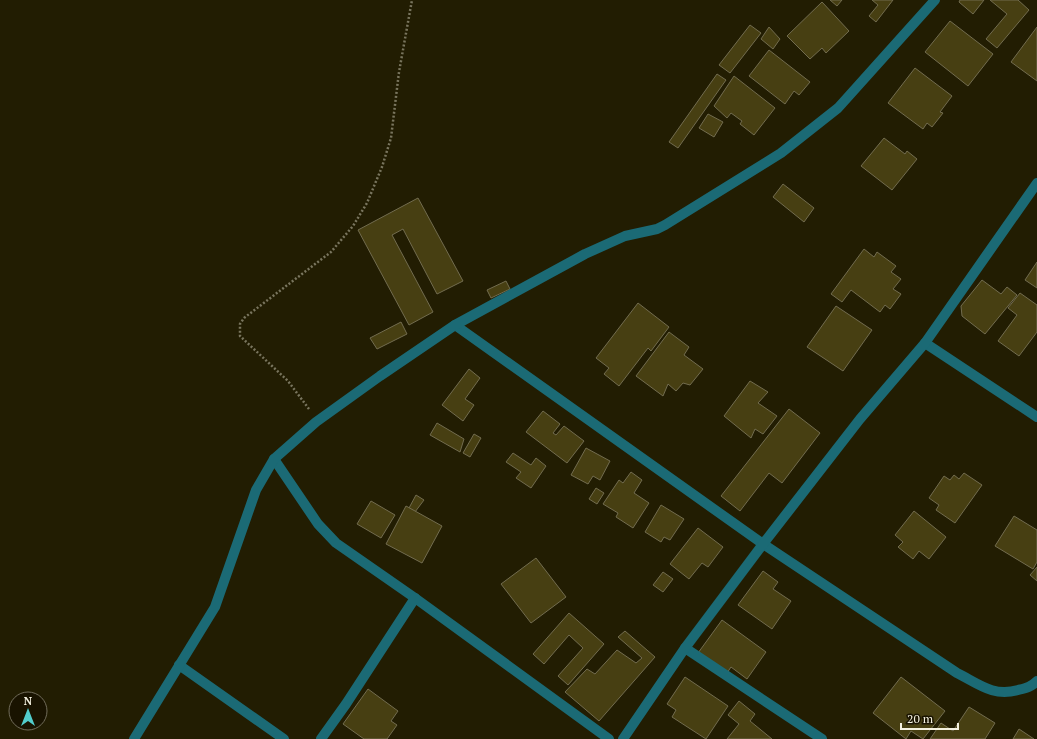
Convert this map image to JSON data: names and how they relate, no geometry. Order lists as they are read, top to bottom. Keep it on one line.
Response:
{"scale_bar":"20 m","north":"top"}
